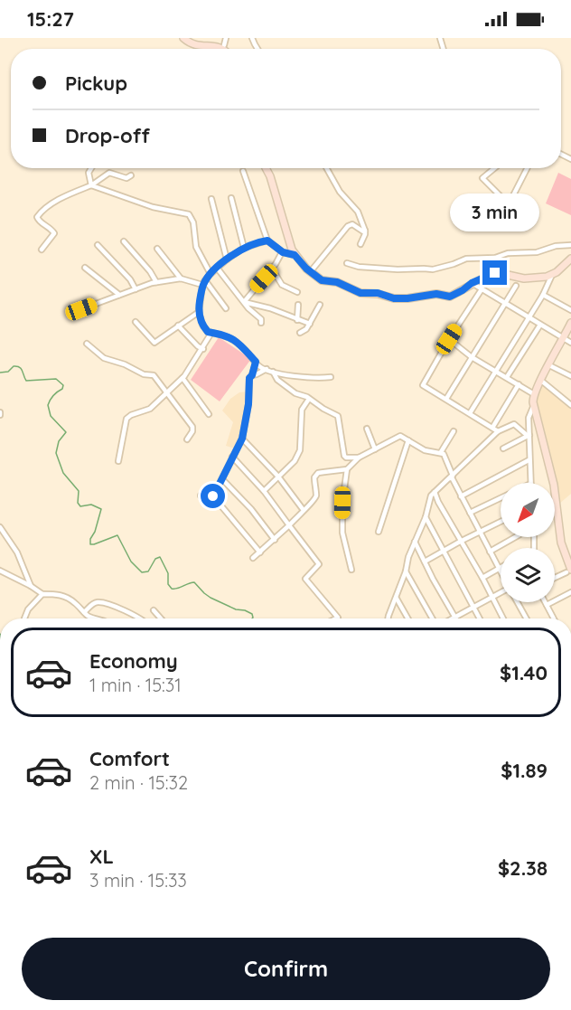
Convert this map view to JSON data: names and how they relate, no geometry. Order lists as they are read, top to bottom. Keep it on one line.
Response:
{"north":"bottom left","page":{"status":"15:27","banner":["Pickup","Drop-off"],"bubble":"3 min","list":[{"name":"Economy","note":"1 min · 15:31","value":"$1.40"},{"name":"Comfort","note":"2 min · 15:32","value":"$1.89"},{"name":"XL","note":"3 min · 15:33","value":"$2.38"}],"buttons":"Confirm"}}
